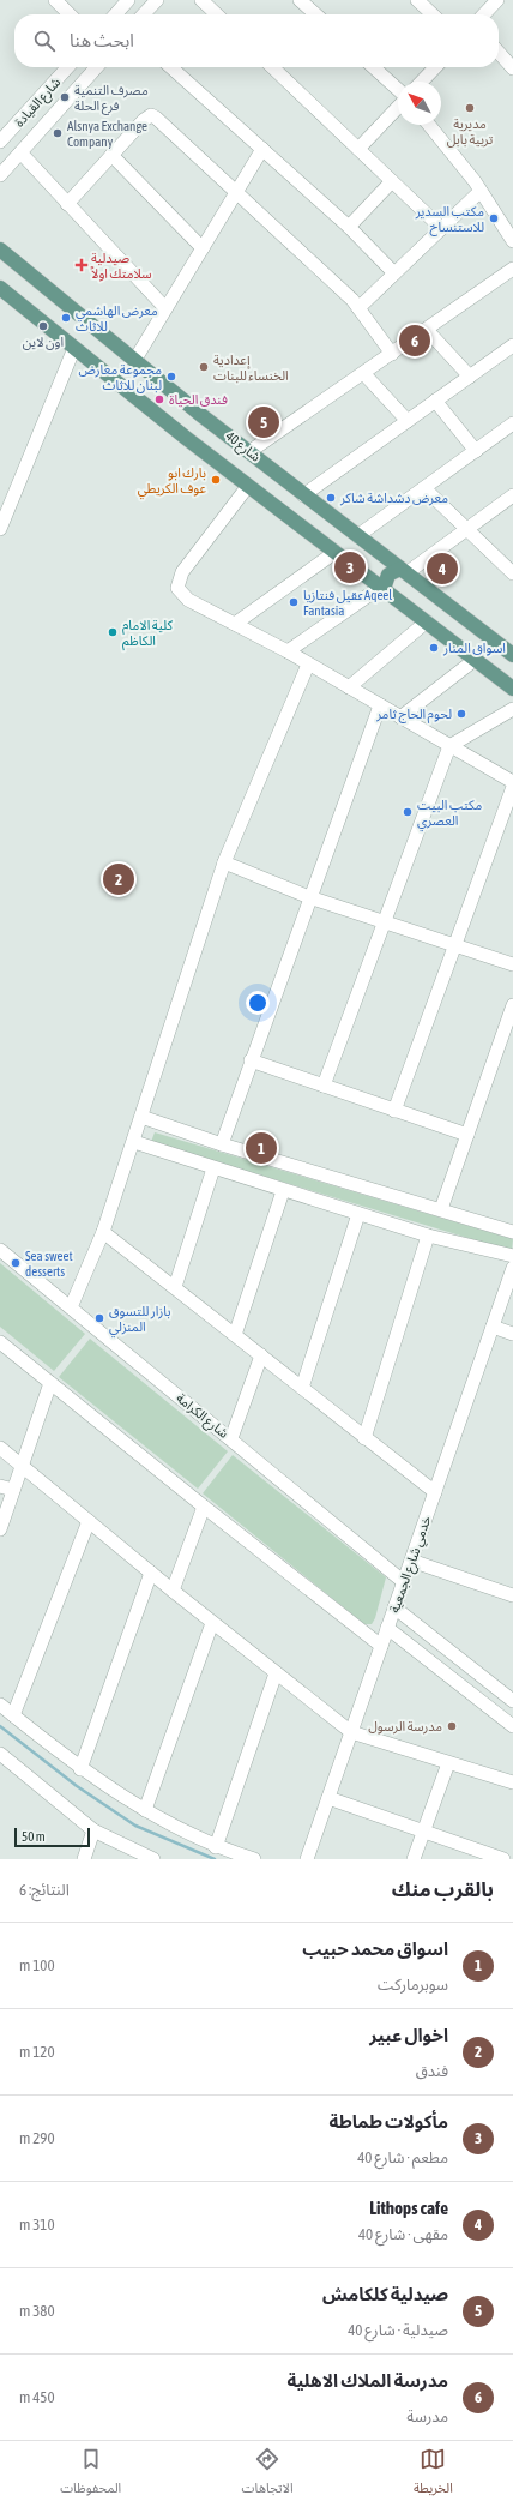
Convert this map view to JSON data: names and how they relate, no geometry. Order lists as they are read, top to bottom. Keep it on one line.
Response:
{"streets":{"main road":["شارع 40"],"street":["شارع القيادة","شارع الكرامة","خدمي شارع الجمعية"]},"crossings":[["شارع الكرامة","خدمي شارع الجمعية"]],"places":{"other":["مصرف التنمية فرع الحلة","مديرية تربية بابل","Alsnya Exchange Company","مكتب السدير للاستنساخ","معرض الهاشمي للاثاث","اون لاين","إعدادية الخنساء للبنات","مجموعة معارض لبنان للاثاث","فندق الحياة","بارك ابو عوف الكريطي","معرض دشداشة شاكر","عقيل فنتازياAqeel Fantasia","كلية الامام الكاظم","اسواق المنار","لحوم الحاج ثامر","مكتب البيت العصري","Sea sweet desserts","بازار للتسوق المنزلي","مدرسة الرسول"],"health":["صيدلية سلامتك اولاً"]},"scale_bar":"50 m","north":"top left","page":{"search":"ابحث هنا","pins":["6","5","3","4","2","1"],"scale":"50 m","heading":["بالقرب منك","النتائج: 6"],"list":[{"mark":"1","name":"اسواق محمد حبيب","note":"سوبرماركت","value":"100 m"},{"mark":"2","name":"اخوال عبير","note":"فندق","value":"120 m"},{"mark":"3","name":"مأكولات طماطة","note":"مطعم · شارع 40","value":"290 m"},{"mark":"4","name":"Lithops cafe","note":"مقهى · شارع 40","value":"310 m"},{"mark":"5","name":"صيدلية كلكامش","note":"صيدلية · شارع 40","value":"380 m"},{"mark":"6","name":"مدرسة الملاك الاهلية","note":"مدرسة","value":"450 m"}],"nav":["الخريطة","الاتجاهات","المحفوظات"]}}
